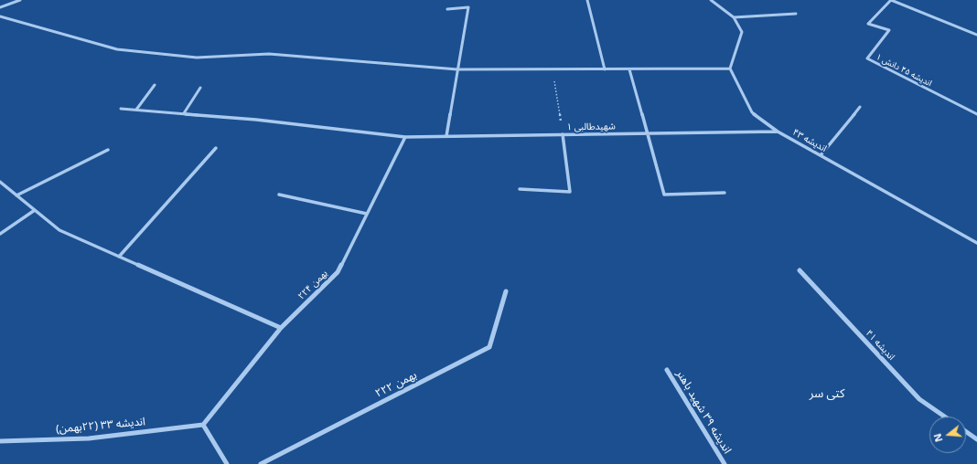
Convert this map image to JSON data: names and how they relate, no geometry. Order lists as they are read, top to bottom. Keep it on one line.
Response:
{"streets":{"street":["اندیشه ۴۵ دانش ۱","شهیدطالبی ۱","اندیشه ۴۳","۲۲بهمن ۴","اندیشه ۴۱","۲۲بهمن ۲","اندیشه ۳۹ شهید باهنر","اندیشه ۳۳ (۲۲بهمن)"]},"crossings":[["شهیدطالبی ۱","اندیشه ۴۳"],["شهیدطالبی ۱","۲۲بهمن ۴"],["۲۲بهمن ۴","اندیشه ۳۳ (۲۲بهمن)"]],"districts":["کتی سر"],"north":"left"}
